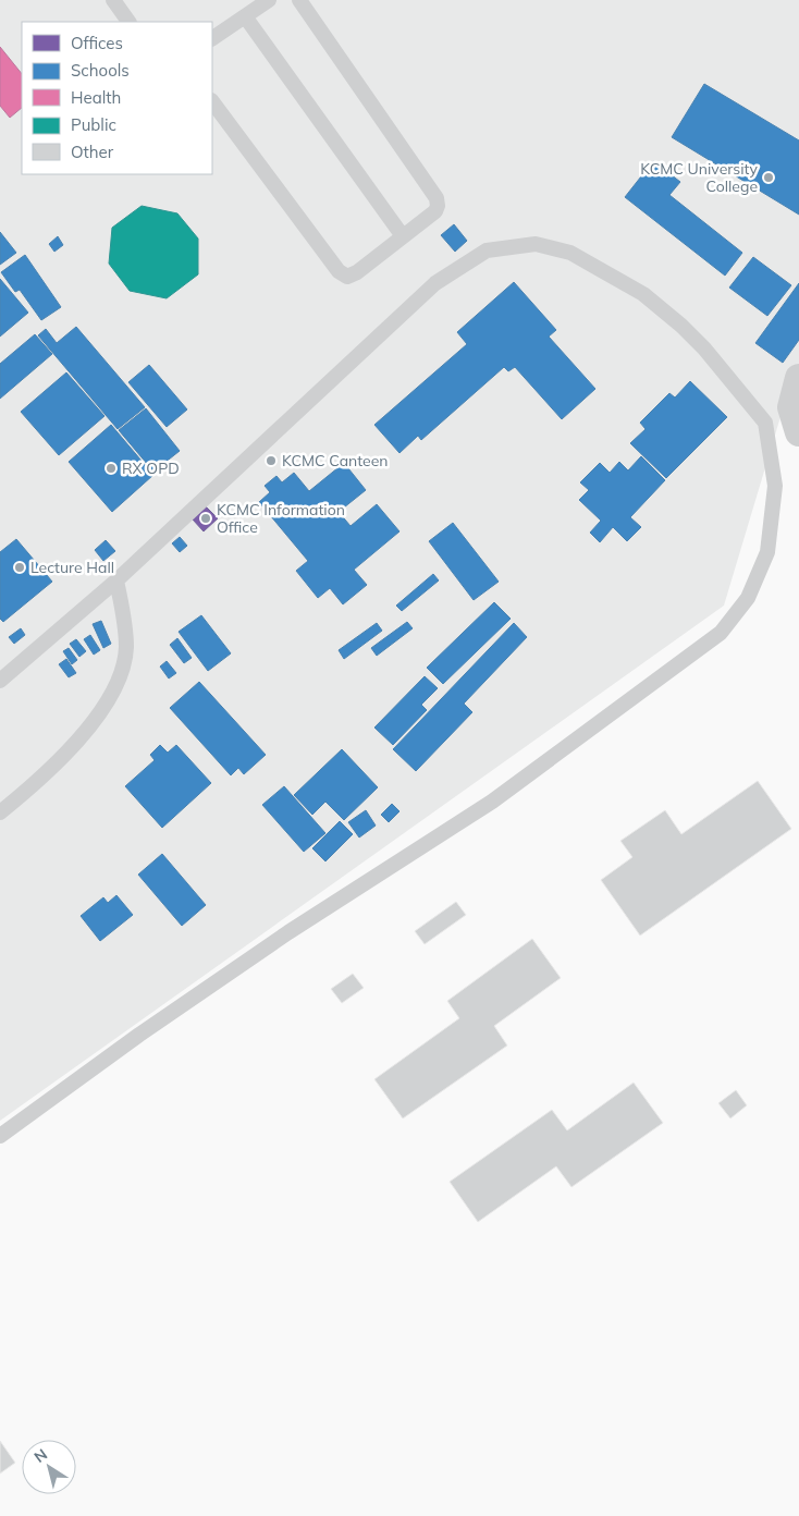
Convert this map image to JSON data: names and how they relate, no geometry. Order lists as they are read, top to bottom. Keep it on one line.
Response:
{"places":["KCMC University College","KCMC Canteen","RX OPD","KCMC Information Office","Lecture Hall"],"legend":["Offices","Schools","Health","Public","Other"],"north":"top left"}
